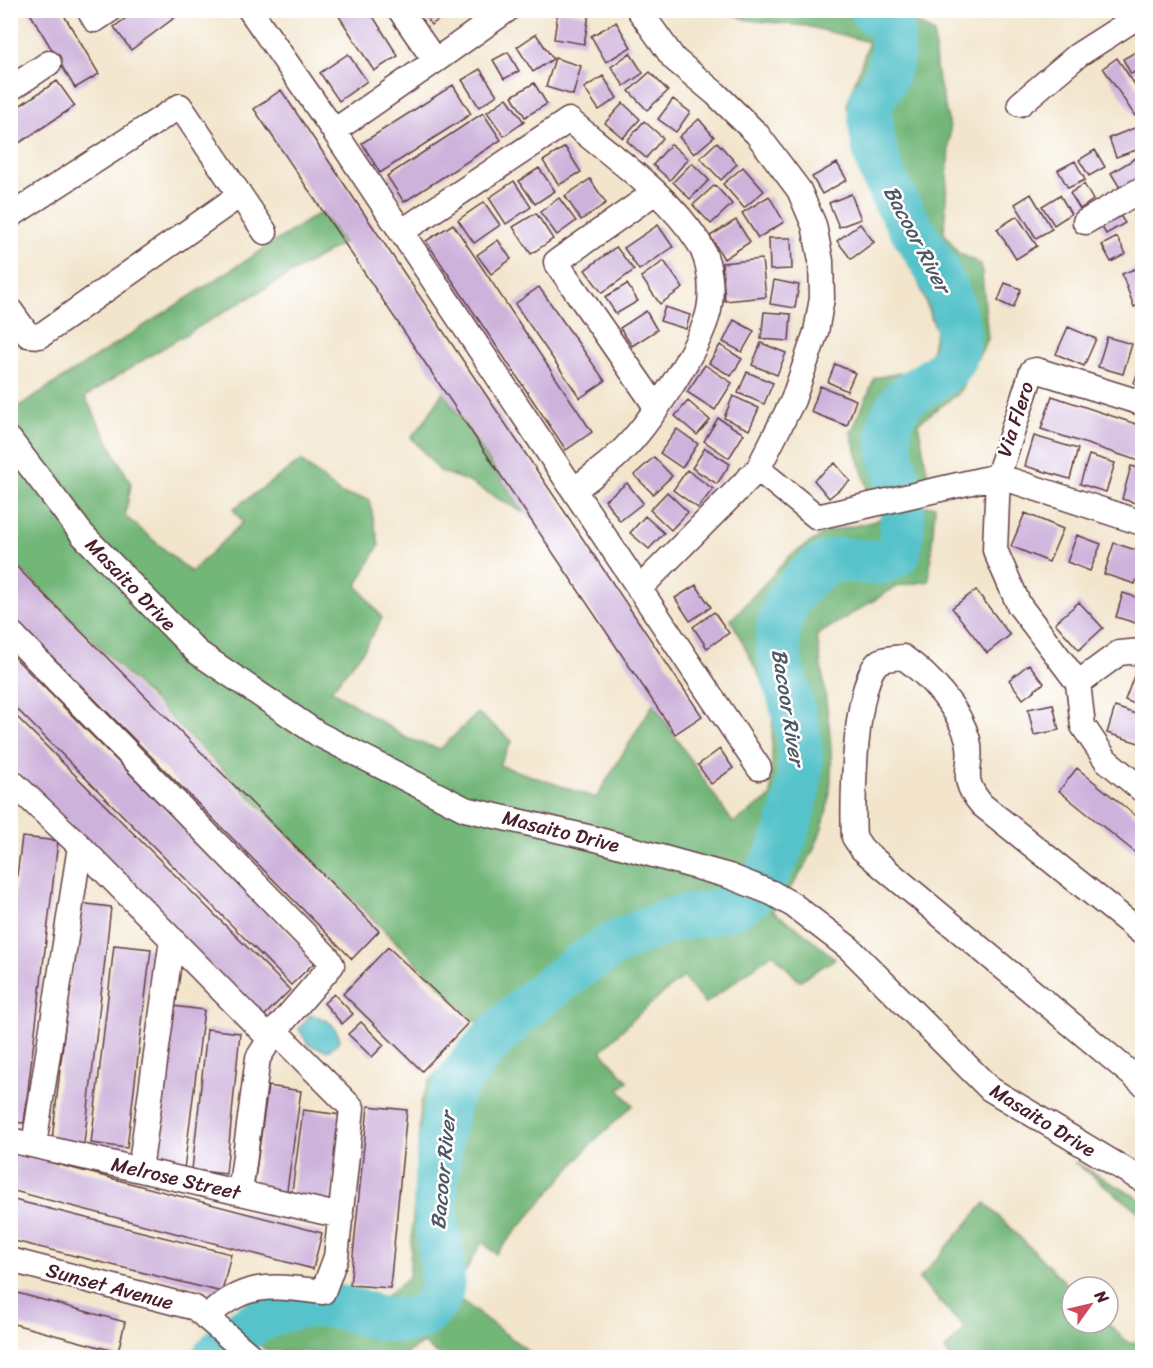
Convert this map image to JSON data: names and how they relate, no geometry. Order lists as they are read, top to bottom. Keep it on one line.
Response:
{"streets":{"street":["Via Flero","Masaito Drive","Melrose Street","Sunset Avenue"]},"water":["Bacoor River"],"north":"top right"}
